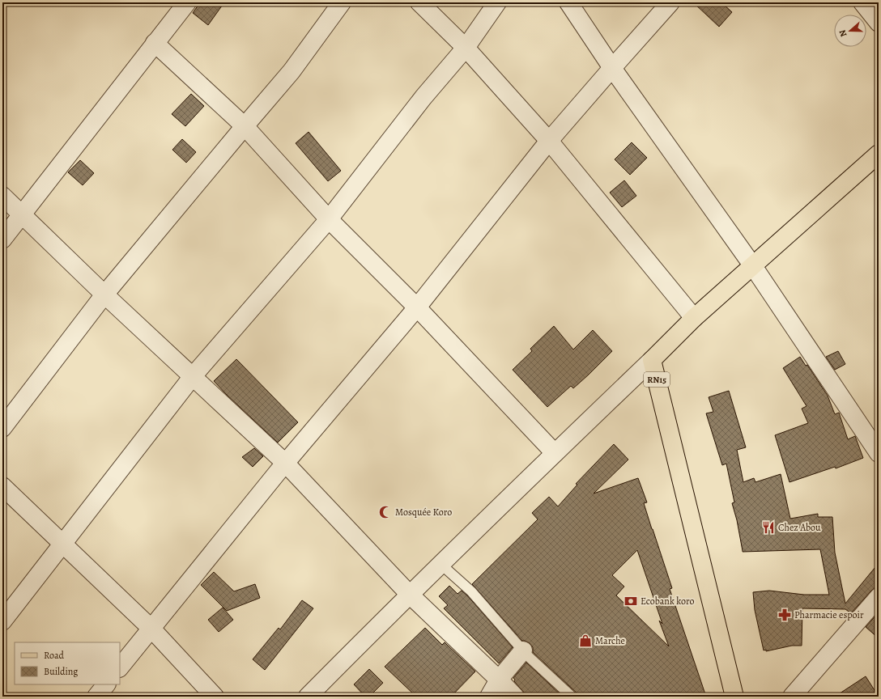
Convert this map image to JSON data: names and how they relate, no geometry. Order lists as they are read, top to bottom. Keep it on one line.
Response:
{"streets":{"main road":["RN15"]},"places":{"mosque":["Mosquée Koro"],"restaurant":["Chez Abou"],"bank":["Ecobank koro"],"pharmacy":["Pharmacie espoir"],"shop":["Marche"]},"legend":["Road","Building"],"north":"left"}
